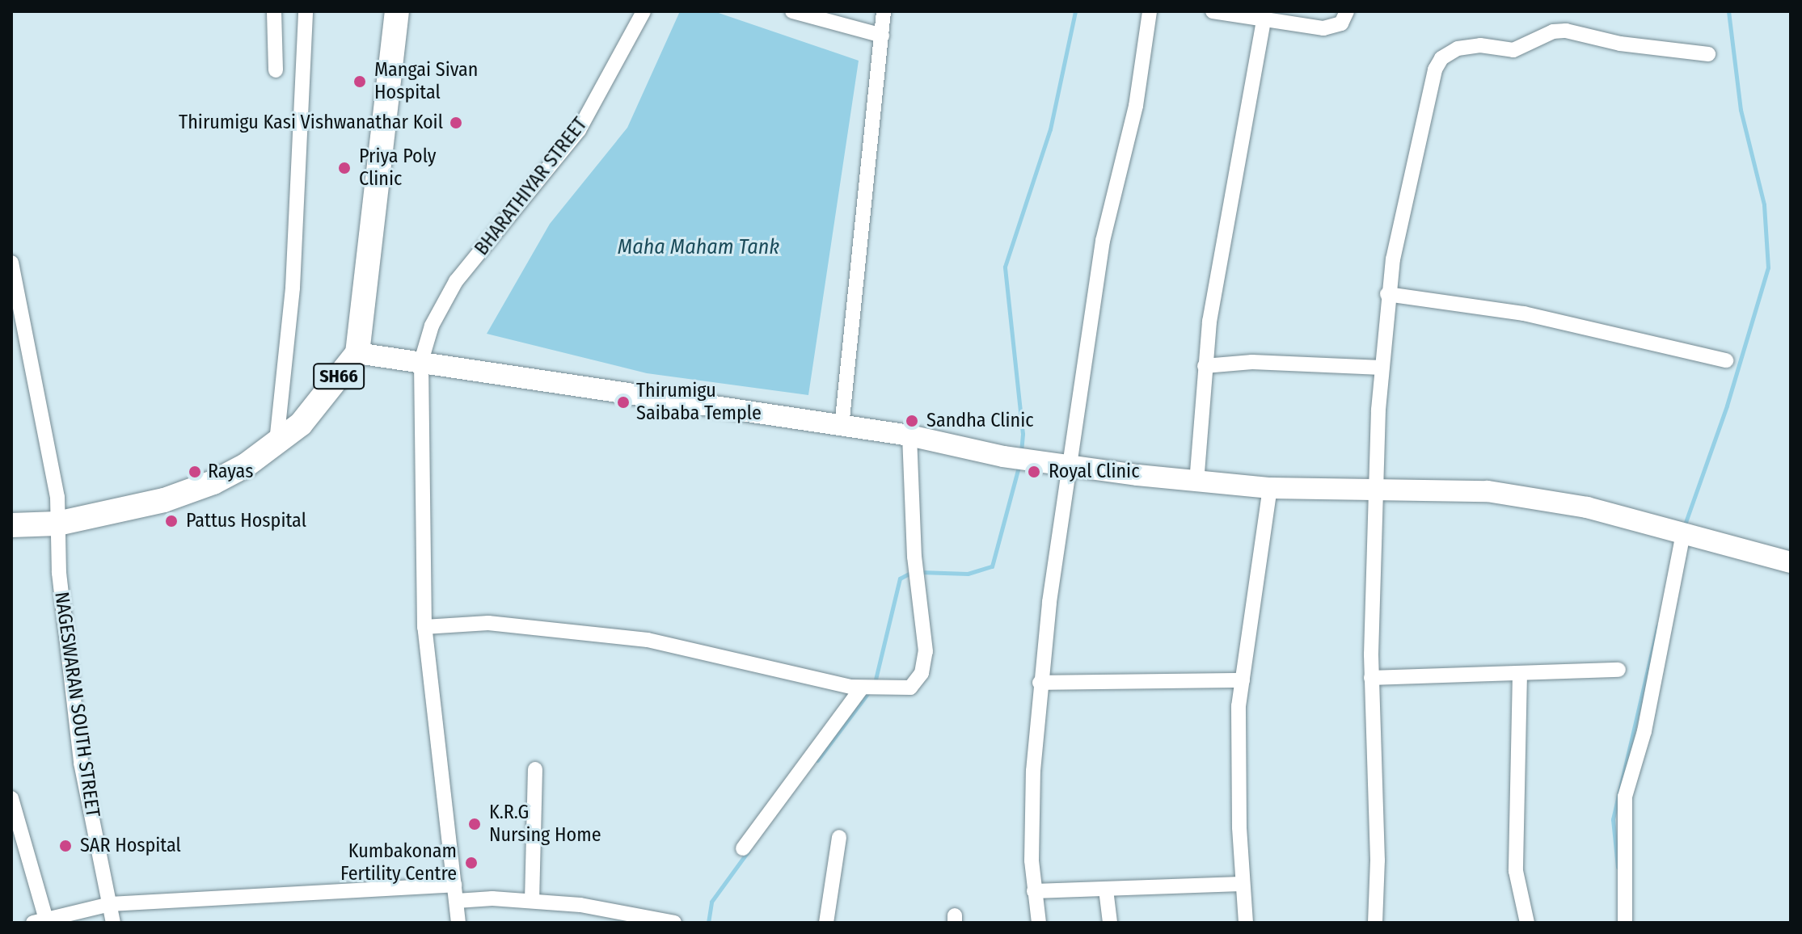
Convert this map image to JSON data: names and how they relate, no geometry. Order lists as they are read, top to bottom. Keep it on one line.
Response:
{"streets":{"main road":["SH66"],"street":["BHARATHIYAR STREET","NAGESWARAN SOUTH STREET"]},"crossings":[["SH66","NAGESWARAN SOUTH STREET"]],"water":["Maha Maham Tank"],"places":["Mangai Sivan Hospital","Thirumigu Kasi Vishwanathar Koil","Priya Poly Clinic","Thirumigu Saibaba Temple","Sandha Clinic","Rayas","Royal Clinic","Pattus Hospital","K.R.G Nursing Home","SAR Hospital","Kumbakonam Fertility Centre"]}
